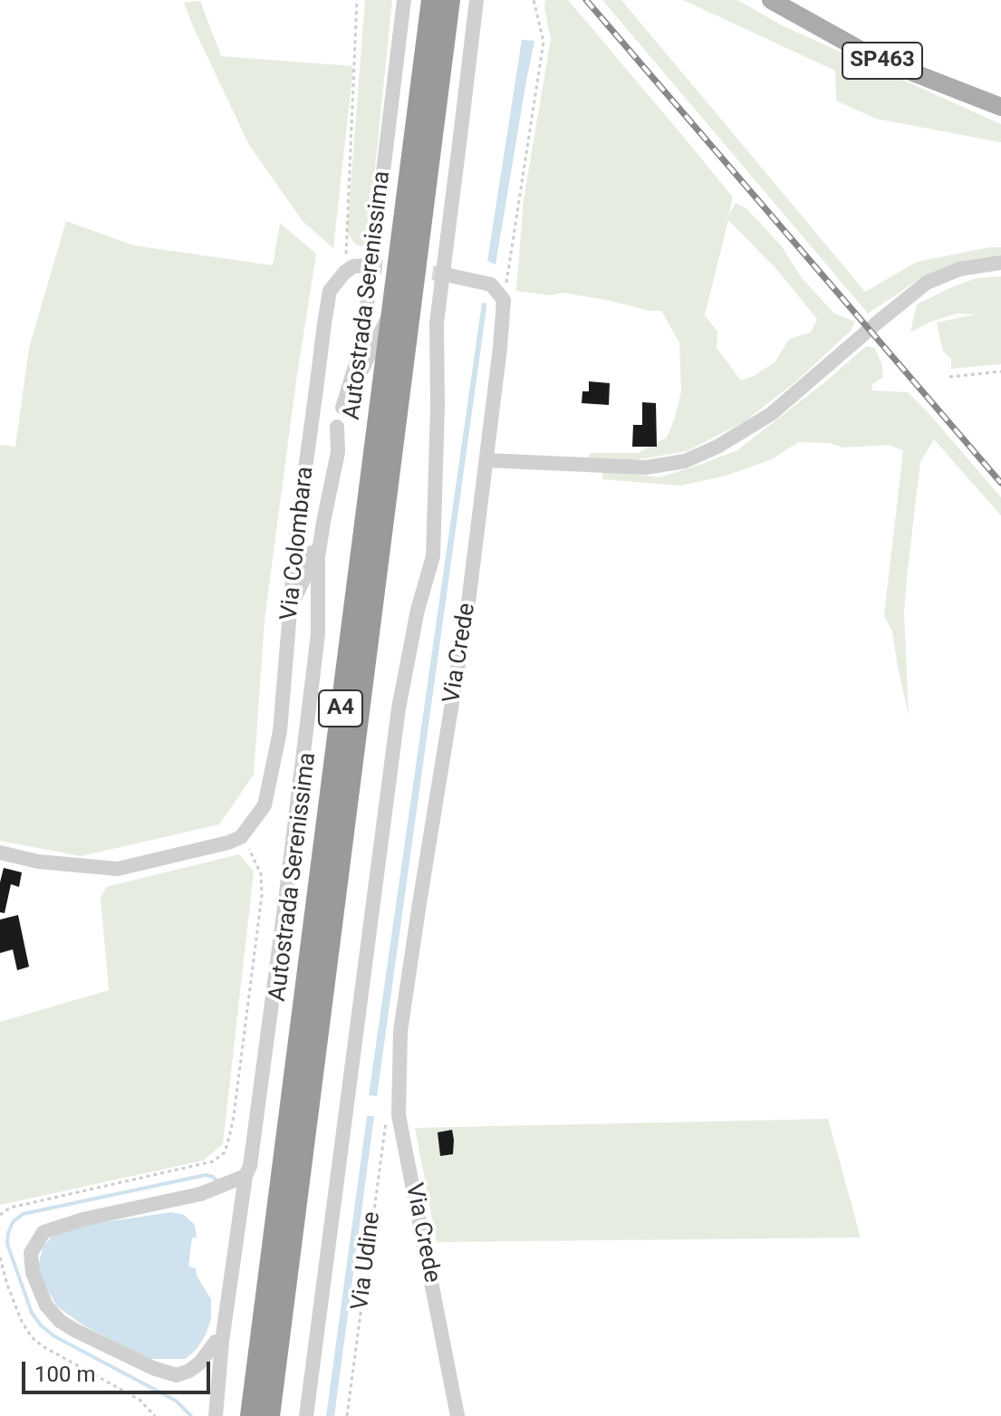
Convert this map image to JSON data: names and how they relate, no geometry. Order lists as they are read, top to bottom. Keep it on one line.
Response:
{"streets":{"highway":["Autostrada Serenissima","A4"],"main road":["SP463"],"street":["Via Colombara","Via Crede"],"path":["Via Udine"]},"crossings":[["Via Crede","Via Udine"]],"scale_bar":"100 m"}
